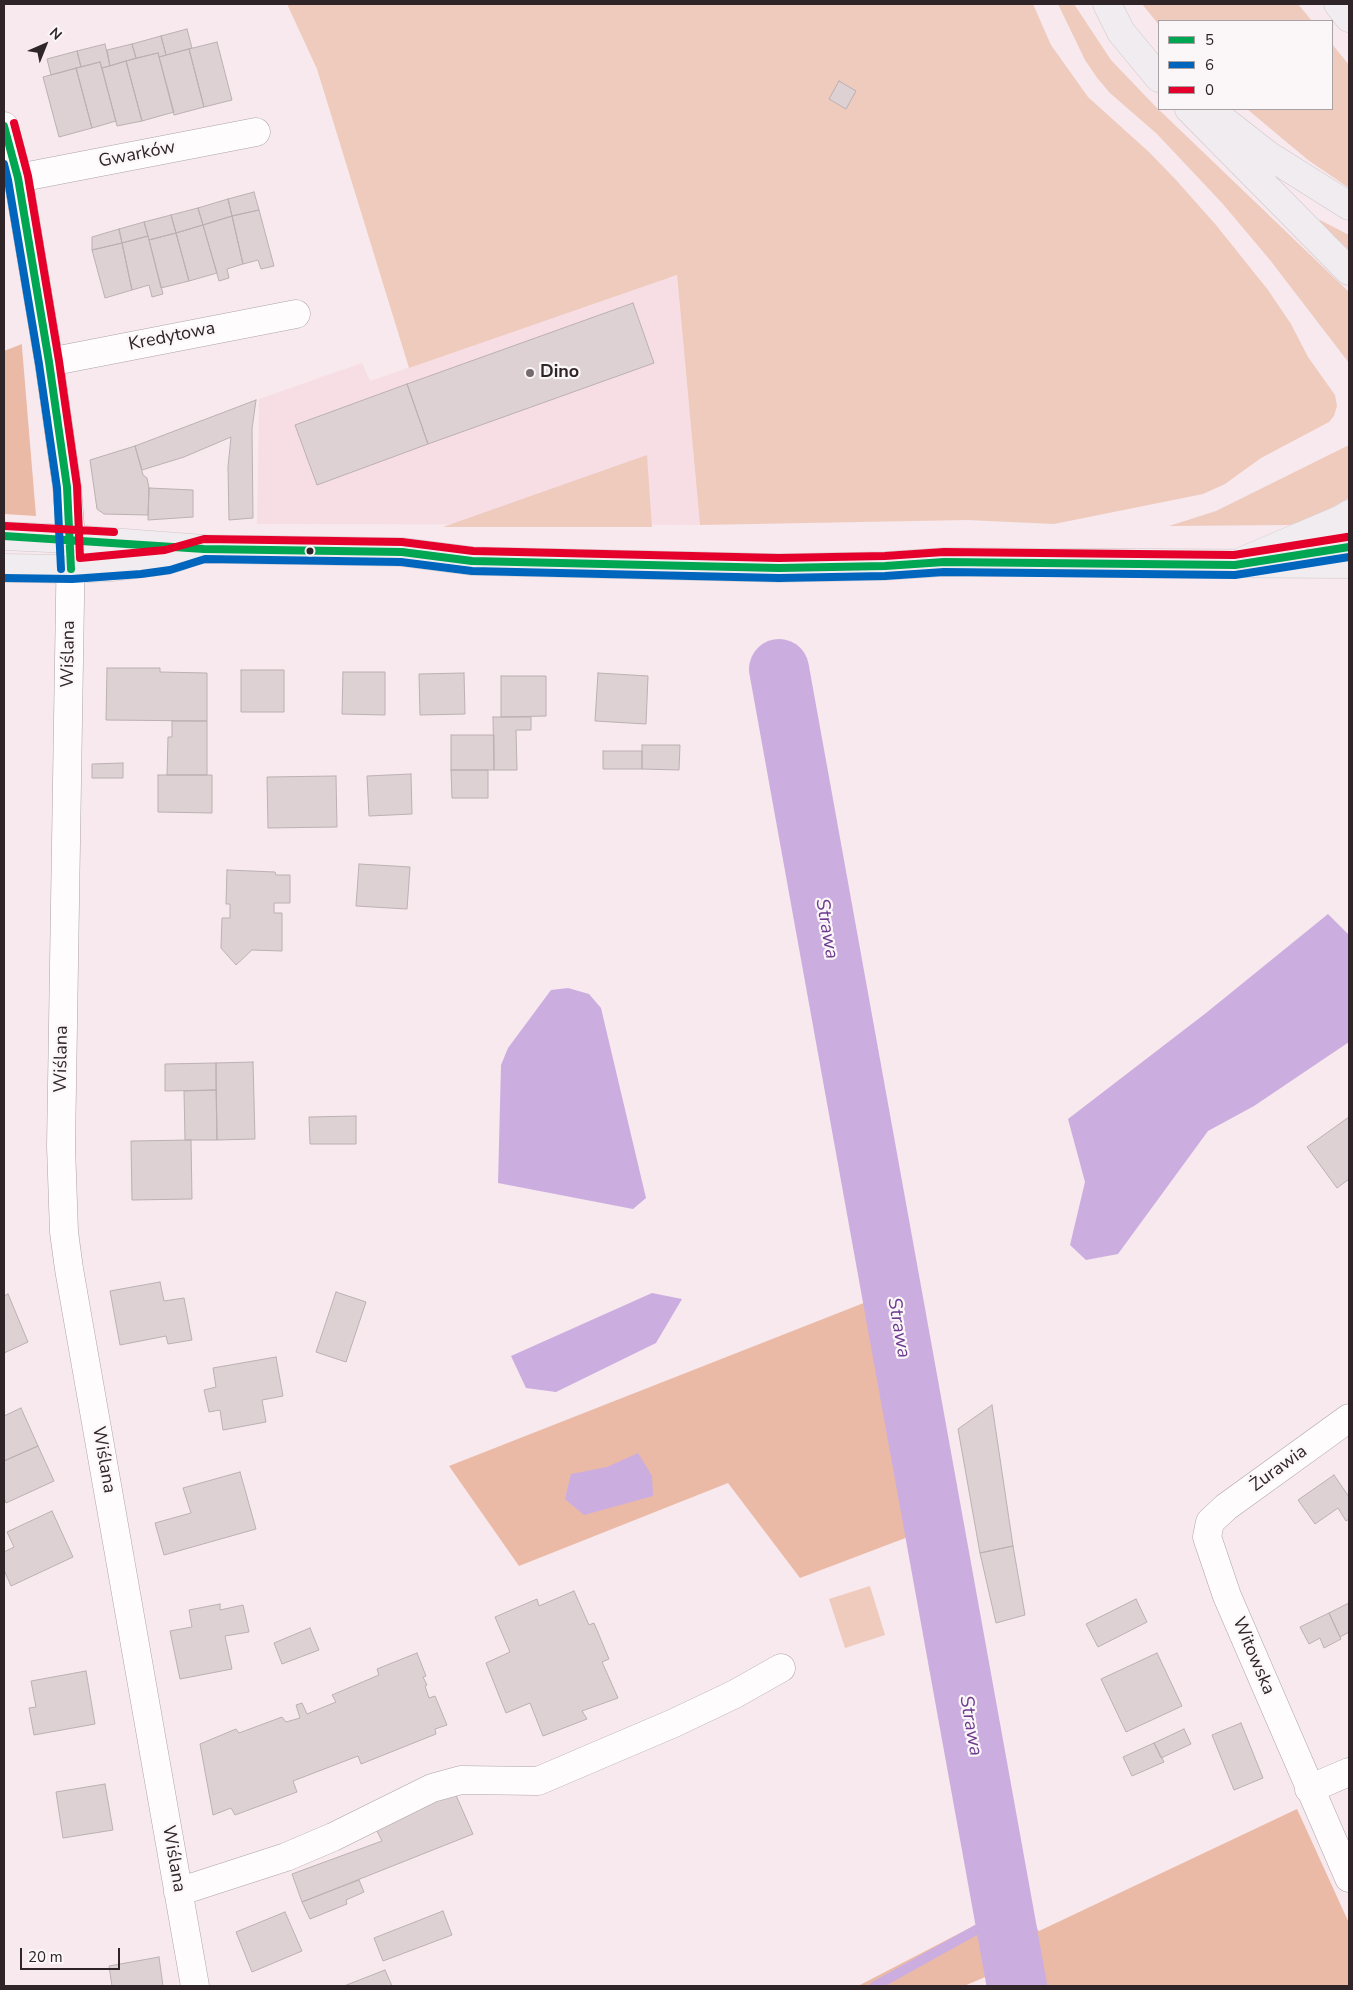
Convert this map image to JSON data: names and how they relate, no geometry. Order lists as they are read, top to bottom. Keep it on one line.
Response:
{"streets":{"street":["Gwarków","Kredytowa","Wiślana","Żurawia","Witowska"]},"crossings":[["Gwarków","Wiślana"],["Kredytowa","Wiślana"],["Żurawia","Witowska"]],"water":["Strawa"],"places":["Dino"],"lines":["transit line 0","transit line 5","transit line 6"],"legend":["5","6","0"],"scale_bar":"20 m","north":"top right"}
